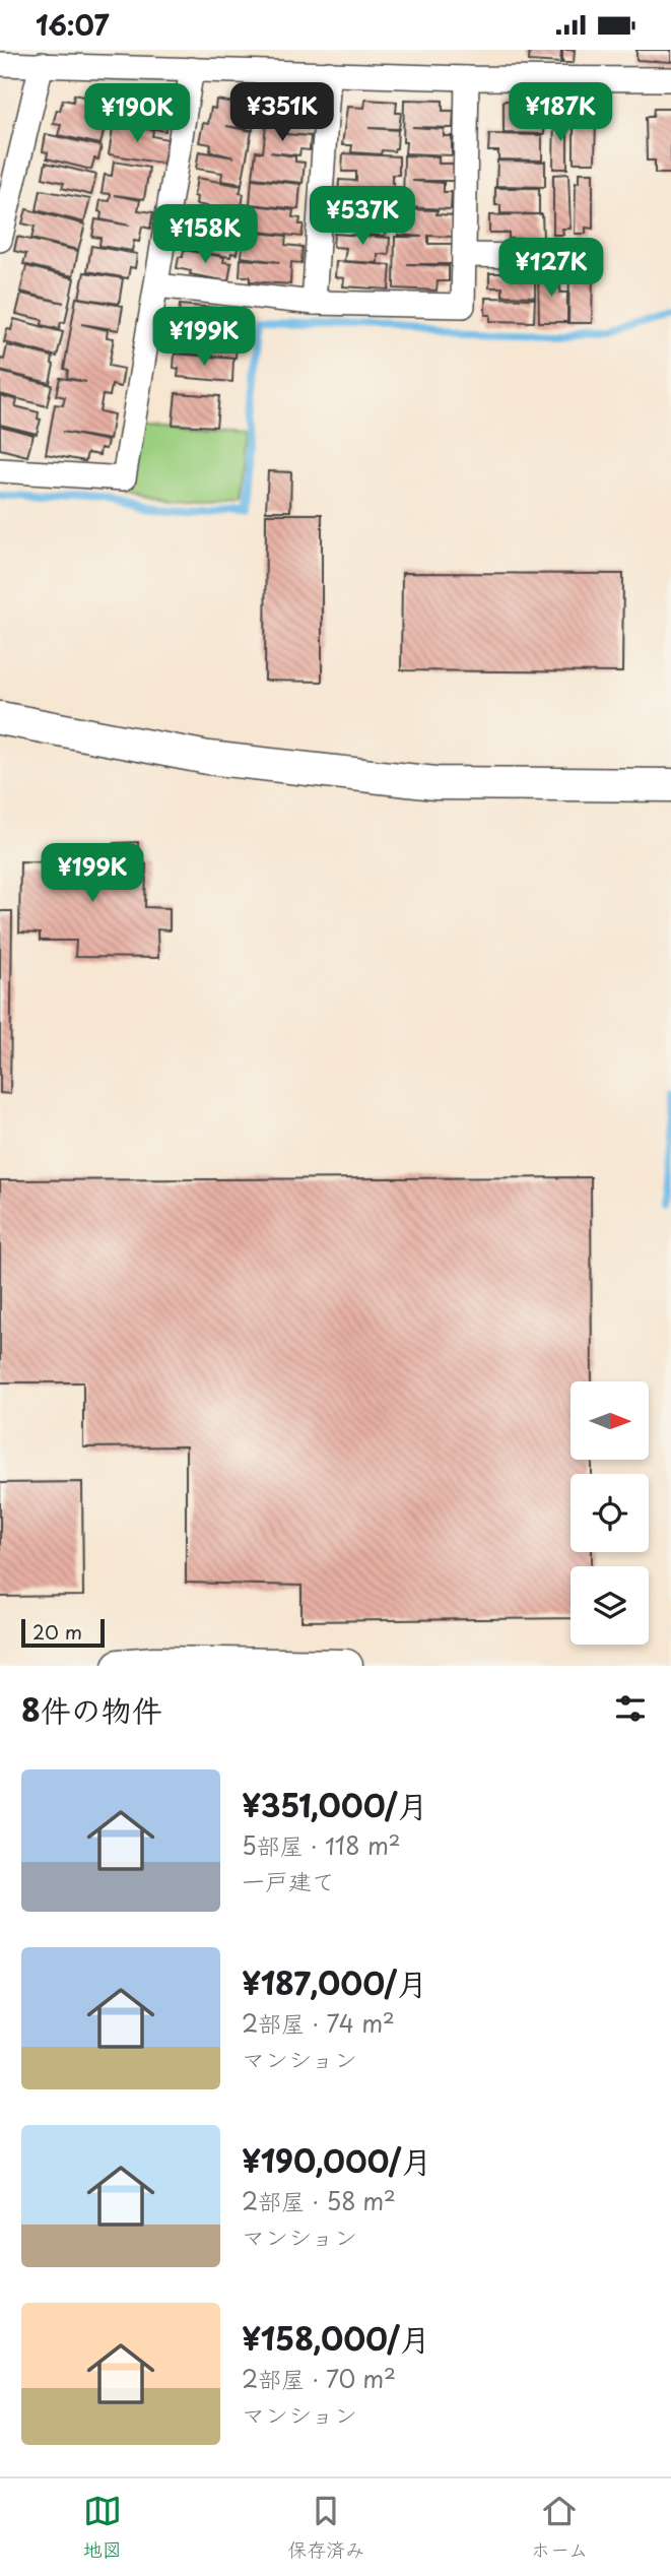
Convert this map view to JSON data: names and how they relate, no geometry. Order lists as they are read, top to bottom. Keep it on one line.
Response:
{"scale_bar":"20 m","north":"right","page":{"status":"16:07","price":["¥351K","¥187K","¥190K","¥537K","¥158K","¥127K","¥199K","¥199K"],"scale":"20 m","heading":"8件の物件","list":[{"name":"¥351,000/月","note":"5部屋 · 118 m² · 一戸建て"},{"name":"¥187,000/月","note":"2部屋 · 74 m² · マンション"},{"name":"¥190,000/月","note":"2部屋 · 58 m² · マンション"},{"name":"¥158,000/月","note":"2部屋 · 70 m² · マンション"}],"tabs":["地図","保存済み","ホーム"]}}
